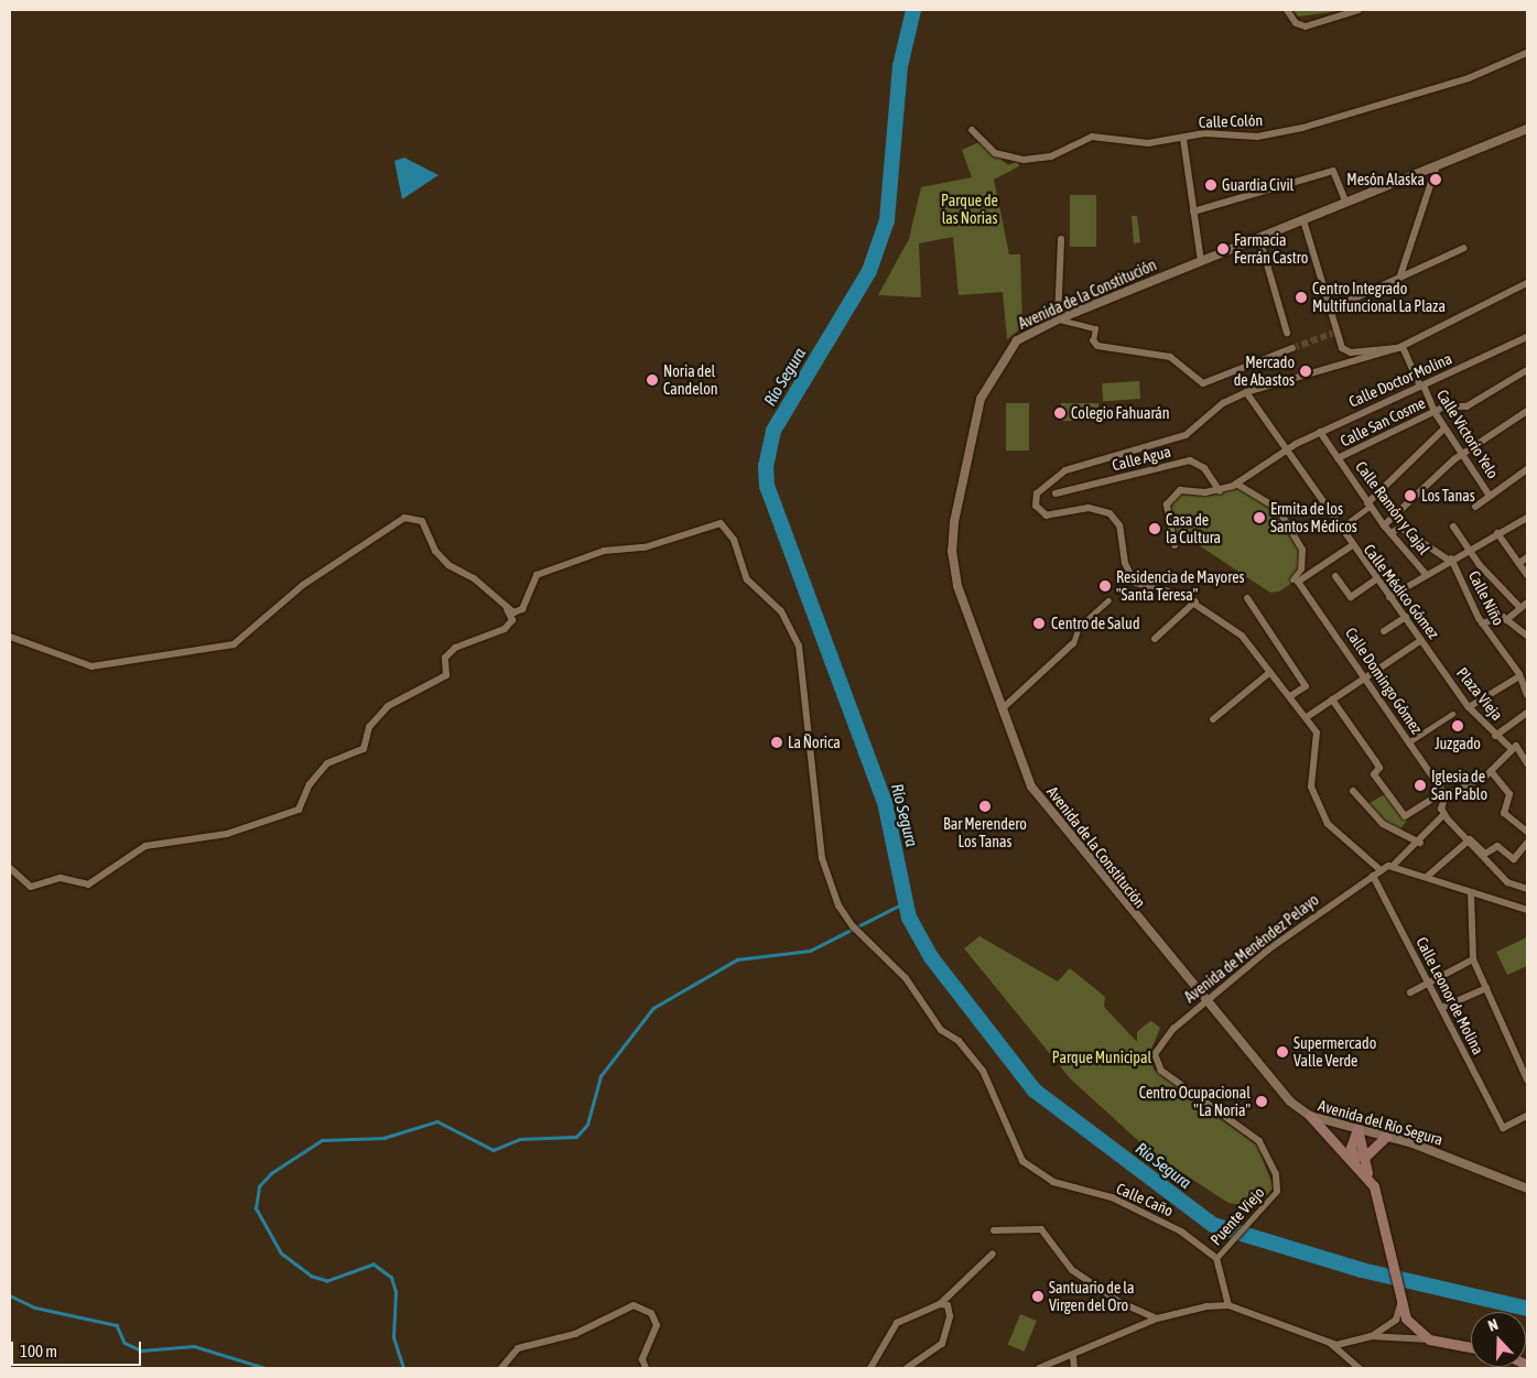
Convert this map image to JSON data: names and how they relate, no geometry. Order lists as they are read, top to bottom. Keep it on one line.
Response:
{"streets":{"street":["Calle Colón","Avenida de la Constitución","Calle Doctor Molina","Calle San Cosme","Calle Victorio Yelo","Calle Agua","Calle Ramón y Cajal","Calle Médico Gómez","Calle Niño","Calle Domingo Gómez","Plaza Vieja","Avenida de Menéndez Pelayo","Calle Leonor de Molina","Avenida del Río Segura","Calle Caño","Puente Viejo"]},"crossings":[["Avenida de la Constitución","Avenida de Menéndez Pelayo"],["Avenida de la Constitución","Avenida del Río Segura"],["Calle Doctor Molina","Calle Victorio Yelo"],["Calle Doctor Molina","Calle Agua"],["Calle Doctor Molina","Calle Ramón y Cajal"],["Calle Doctor Molina","Calle Médico Gómez"],["Calle San Cosme","Calle Victorio Yelo"],["Calle San Cosme","Calle Ramón y Cajal"],["Calle Médico Gómez","Plaza Vieja"],["Avenida de Menéndez Pelayo","Calle Leonor de Molina"],["Avenida de Menéndez Pelayo","Avenida del Río Segura"],["Avenida de Menéndez Pelayo","Puente Viejo"],["Calle Caño","Puente Viejo"]],"water":["Río Segura"],"parks":["Parque de las Norias","Parque Municipal"],"places":["Mesón Alaska","Guardia Civil","Farmacia Ferrán Castro","Centro Integrado Multifuncional La Plaza","Mercado de Abastos","Noria del Candelon","Colegio Fahuarán","Los Tanas","Ermita de los Santos Médicos","Casa de la Cultura","Residencia de Mayores \"Santa Teresa\"","Centro de Salud","Juzgado","La Ñorica","Iglesia de San Pablo","Bar Merendero Los Tanas","Supermercado Valle Verde","Centro Ocupacional \"La Noria\"","Santuario de la Virgen del Oro"],"scale_bar":"100 m","north":"top"}
